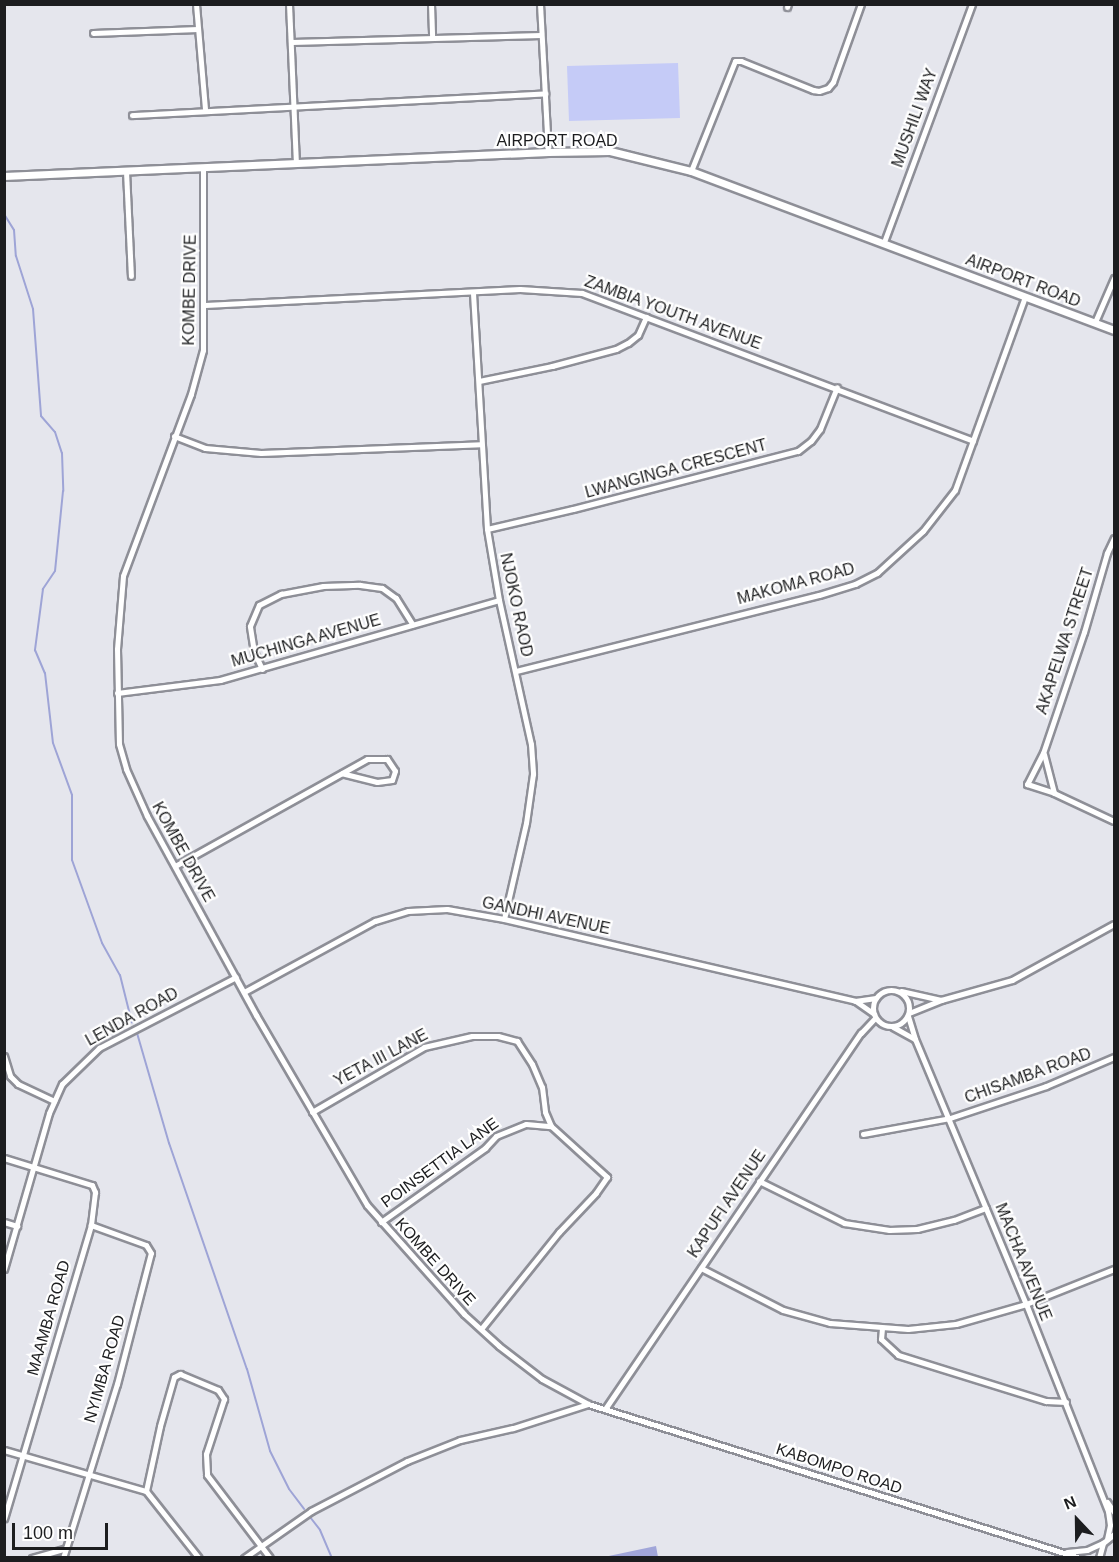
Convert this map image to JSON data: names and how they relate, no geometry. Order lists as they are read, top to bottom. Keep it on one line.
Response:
{"streets":{"street":["MUSHILI WAY","AIRPORT ROAD","KOMBE DRIVE","ZAMBIA YOUTH AVENUE","LWANGINGA CRESCENT","MAKOMA ROAD","NJOKO RAOD","MUCHINGA AVENUE","AKAPELWA STREET","GANDHI AVENUE","LENDA ROAD","YETA III LANE","CHISAMBA ROAD","POINSETTIA LANE","KAPUFI AVENUE","MACHA AVENUE","MAAMBA ROAD","NYIMBA ROAD","KABOMPO ROAD"]},"crossings":[["MUSHILI WAY","AIRPORT ROAD"],["AIRPORT ROAD","KOMBE DRIVE"],["AIRPORT ROAD","MAKOMA ROAD"],["KOMBE DRIVE","ZAMBIA YOUTH AVENUE"],["KOMBE DRIVE","MUCHINGA AVENUE"],["KOMBE DRIVE","GANDHI AVENUE"],["KOMBE DRIVE","LENDA ROAD"],["KOMBE DRIVE","YETA III LANE"],["KOMBE DRIVE","POINSETTIA LANE"],["KOMBE DRIVE","KAPUFI AVENUE"],["KOMBE DRIVE","KABOMPO ROAD"],["ZAMBIA YOUTH AVENUE","LWANGINGA CRESCENT"],["ZAMBIA YOUTH AVENUE","MAKOMA ROAD"],["ZAMBIA YOUTH AVENUE","NJOKO RAOD"],["LWANGINGA CRESCENT","NJOKO RAOD"],["MAKOMA ROAD","NJOKO RAOD"],["NJOKO RAOD","MUCHINGA AVENUE"],["NJOKO RAOD","GANDHI AVENUE"],["GANDHI AVENUE","KAPUFI AVENUE"],["GANDHI AVENUE","MACHA AVENUE"],["LENDA ROAD","MAAMBA ROAD"],["YETA III LANE","POINSETTIA LANE"],["CHISAMBA ROAD","MACHA AVENUE"],["KAPUFI AVENUE","MACHA AVENUE"],["KAPUFI AVENUE","KABOMPO ROAD"],["MACHA AVENUE","KABOMPO ROAD"],["MAAMBA ROAD","NYIMBA ROAD"]],"scale_bar":"100 m","north":"top"}
